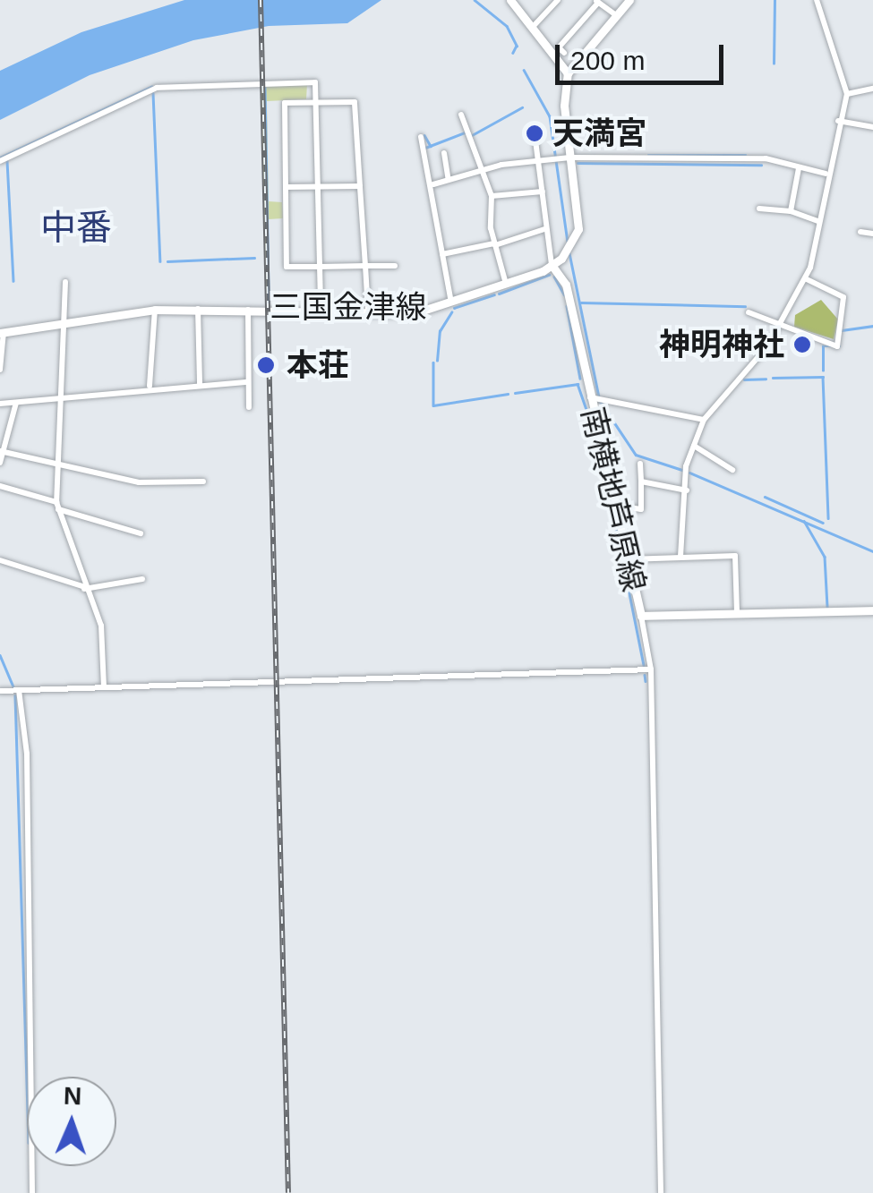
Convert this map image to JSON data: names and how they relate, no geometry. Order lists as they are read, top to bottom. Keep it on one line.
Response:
{"streets":{"main road":["三国金津線","南横地芦原線"]},"crossings":[["三国金津線","南横地芦原線"]],"districts":["中番"],"places":["天満宮","神明神社","本荘"],"scale_bar":"200 m","north":"top"}
